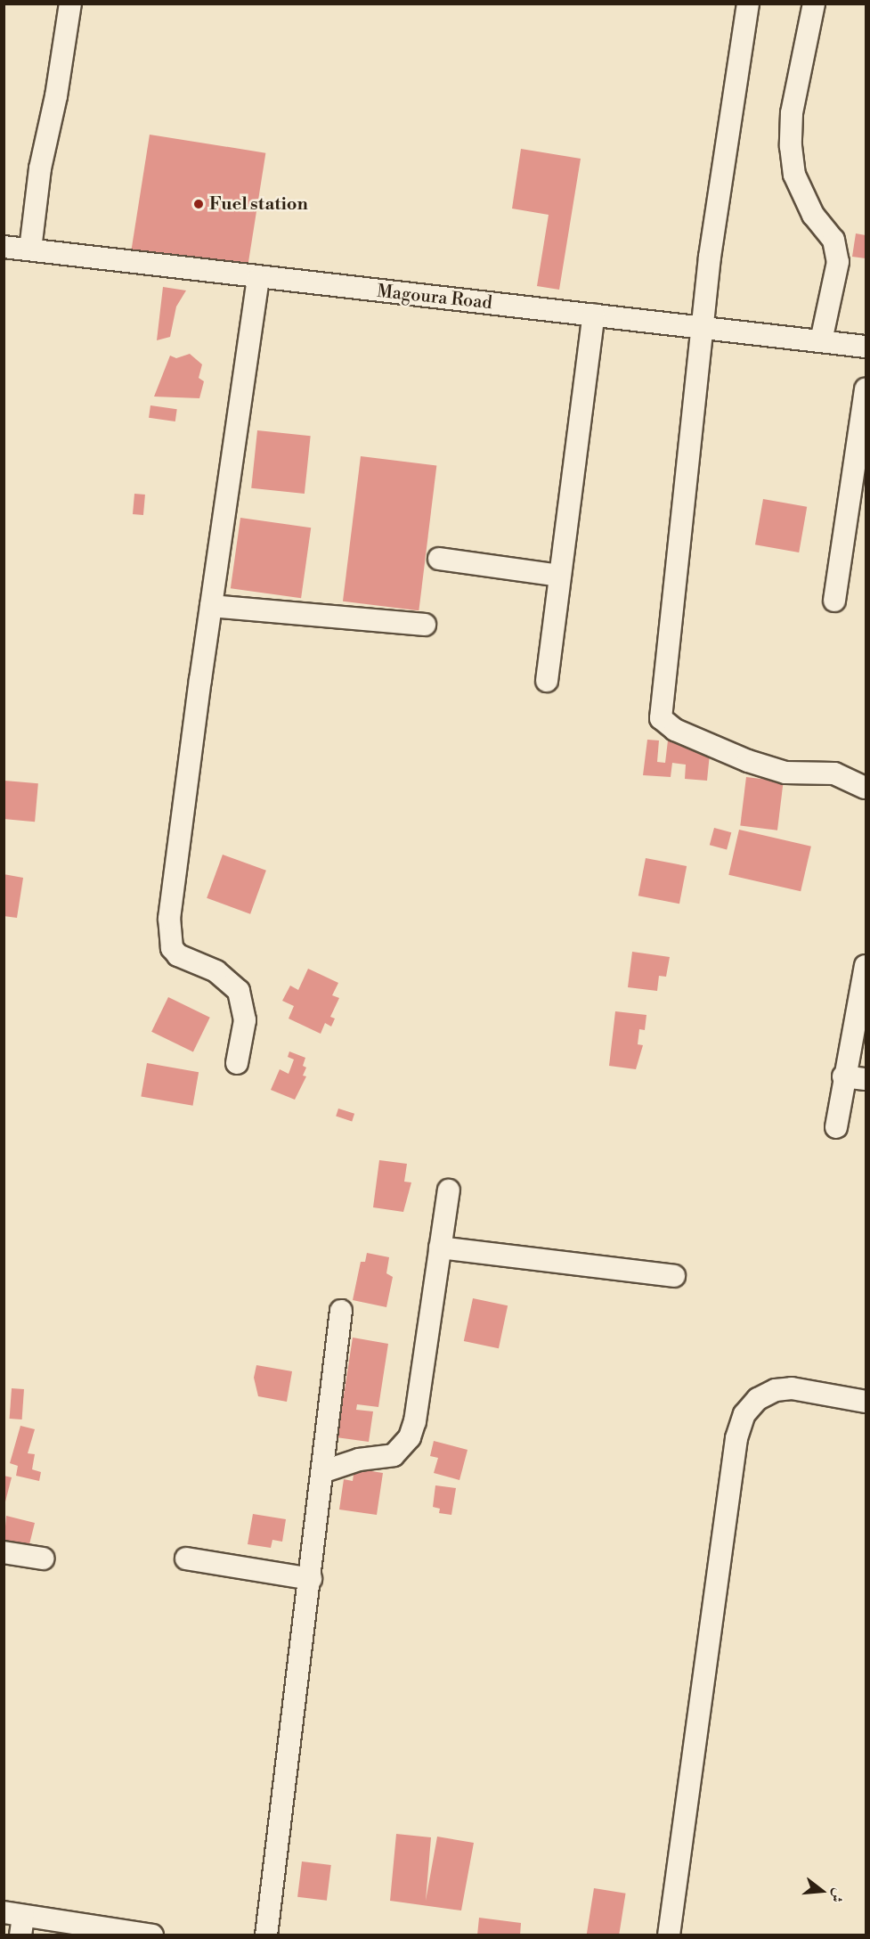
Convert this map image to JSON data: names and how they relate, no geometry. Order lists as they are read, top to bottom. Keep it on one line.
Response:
{"streets":{"street":["Magoura Road"]},"places":["Fuel station"],"north":"right"}
